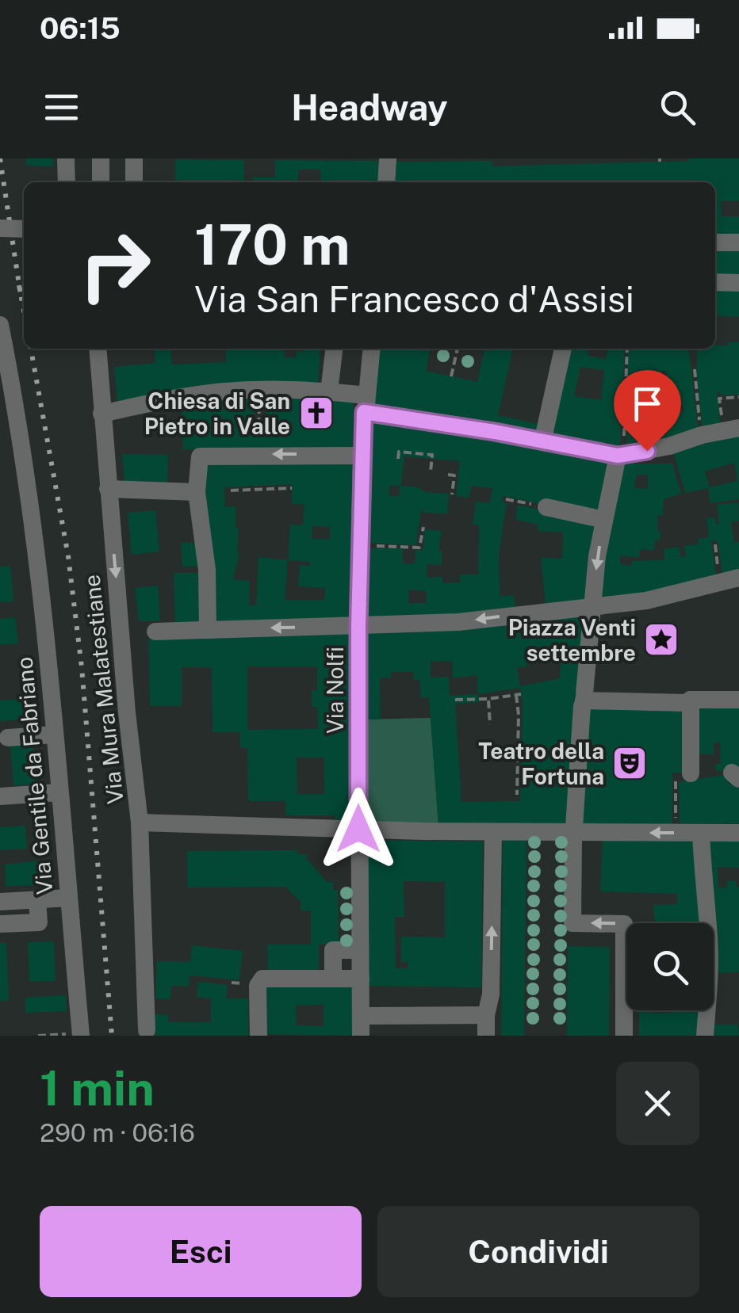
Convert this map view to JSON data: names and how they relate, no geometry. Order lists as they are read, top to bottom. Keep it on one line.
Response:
{"streets":{"street":["Via Mura Malatestiane","Via Nolfi","Via Gentile da Fabriano"]},"places":{"church":["Chiesa di San Pietro in Valle"],"place":["Piazza Venti settembre"],"theatre":["Teatro della Fortuna"]},"page":{"status":"06:15","header":"Headway","turn":["170 m","Via San Francesco d'Assisi"],"heading":["1 min","290 m · 06:16"],"buttons":["Esci","Condividi"]}}
